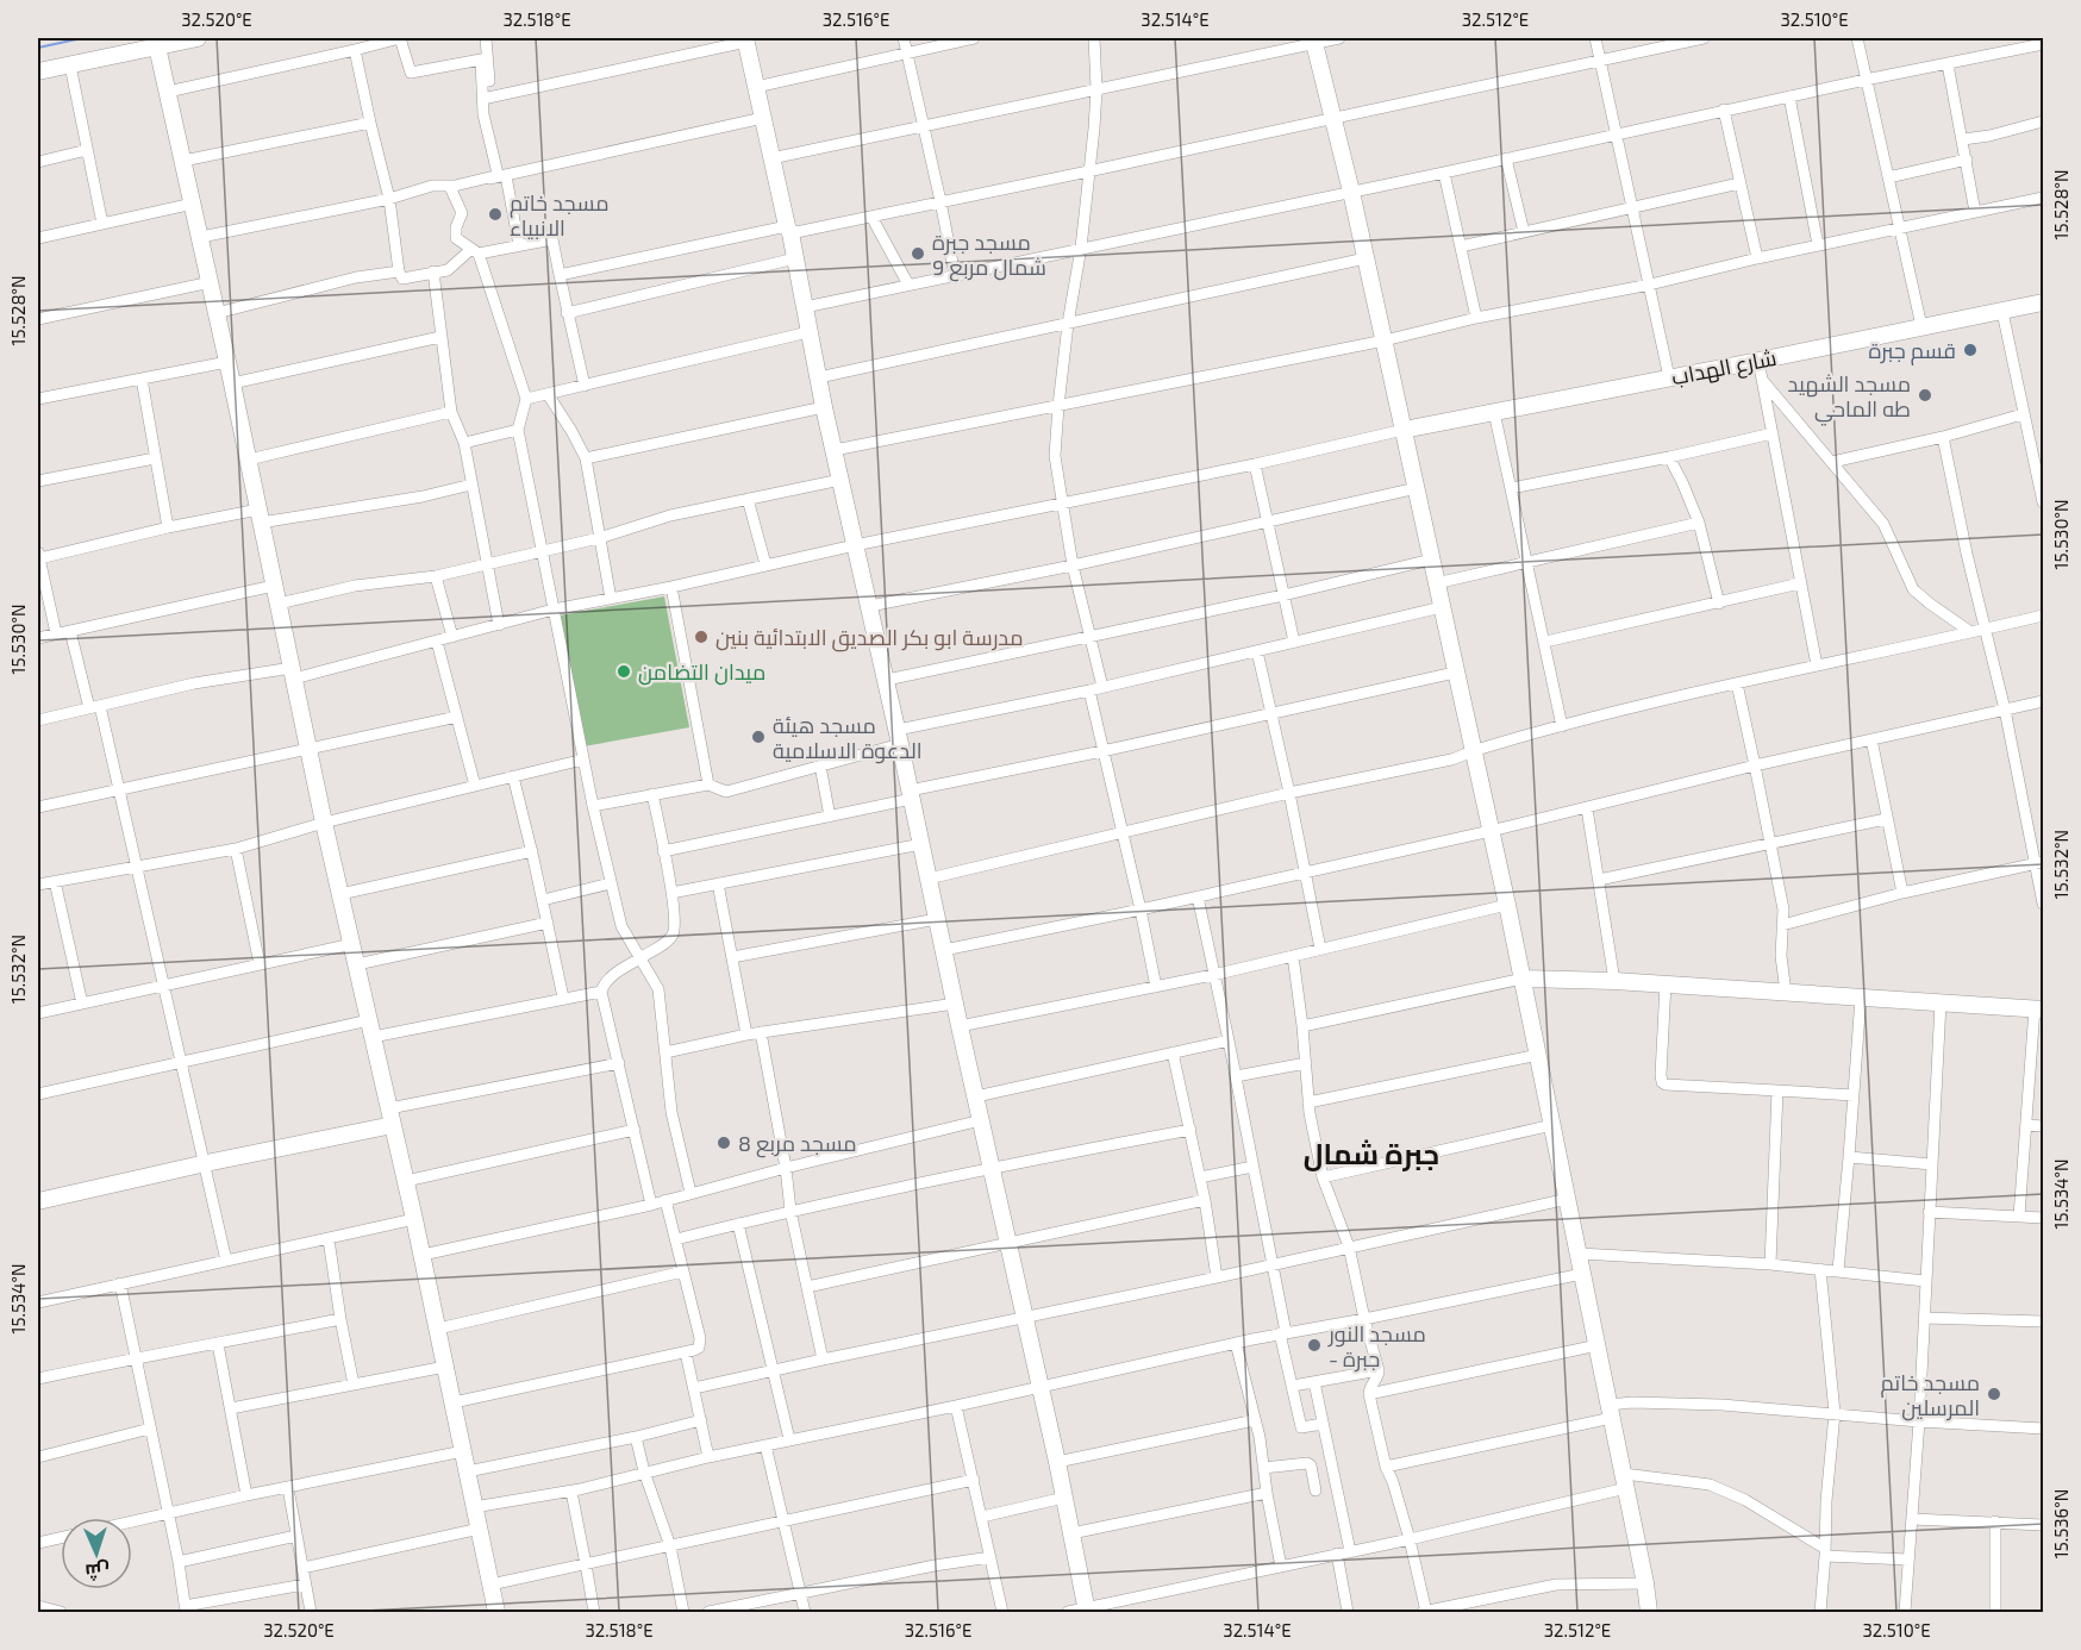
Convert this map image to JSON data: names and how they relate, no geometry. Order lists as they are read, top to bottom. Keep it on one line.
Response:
{"streets":{"street":["شارع الهداب"]},"districts":["جبرة شمال"],"places":["مسجد خاتم الانبياء","مسجد جبرة شمال مربع 9","قسم جبرة","مسجد الشهيد طه الماحي","مدرسة ابو بكر الصديق الابتدائية بنين","ميدان التضامن","مسجد هيئة الدعوة الاسلامية","مسجد مربع 8","مسجد النور - جبرة","مسجد خاتم المرسلين"],"north":"bottom","coordinates":["32.520°E","32.518°E","32.516°E","32.514°E","32.512°E","32.510°E","15.528°N","15.530°N","15.532°N","15.534°N","15.536°N"]}
